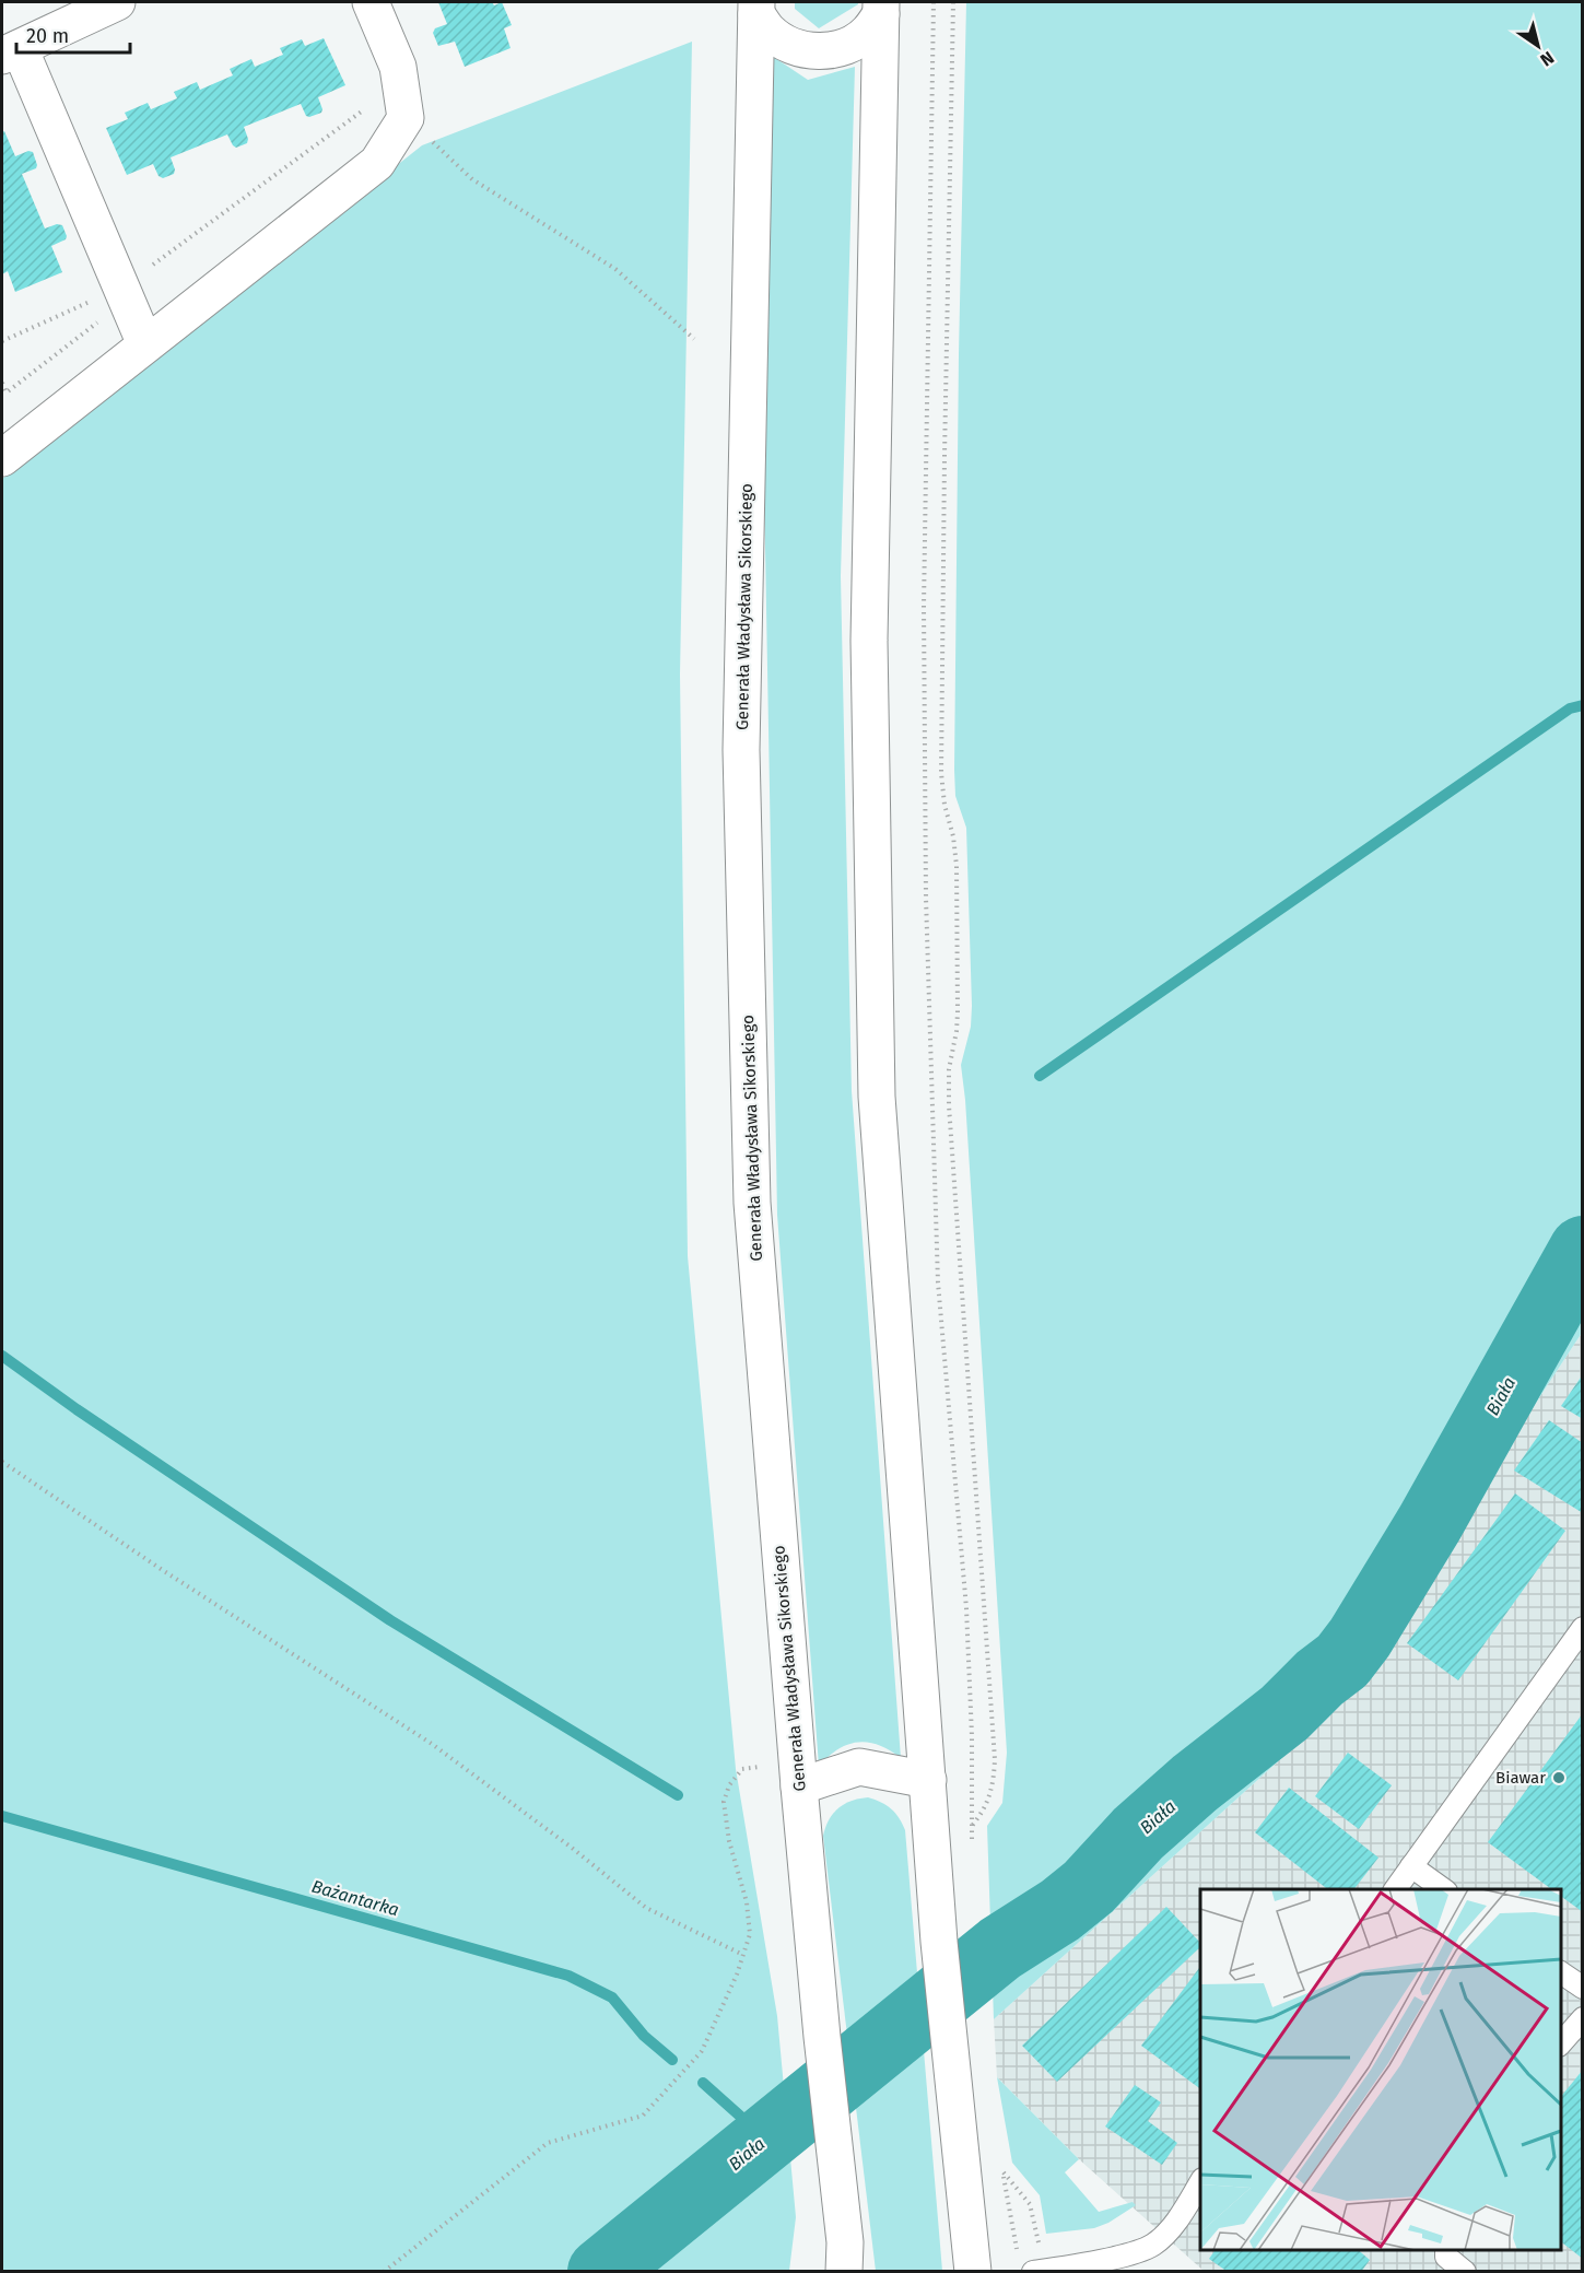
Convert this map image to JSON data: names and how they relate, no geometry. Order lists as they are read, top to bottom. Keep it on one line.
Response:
{"streets":{"main road":["Generała Władysława Sikorskiego"]},"water":["Biała","Bażantarka"],"places":["Biawar"],"scale_bar":"20 m","north":"bottom right"}
